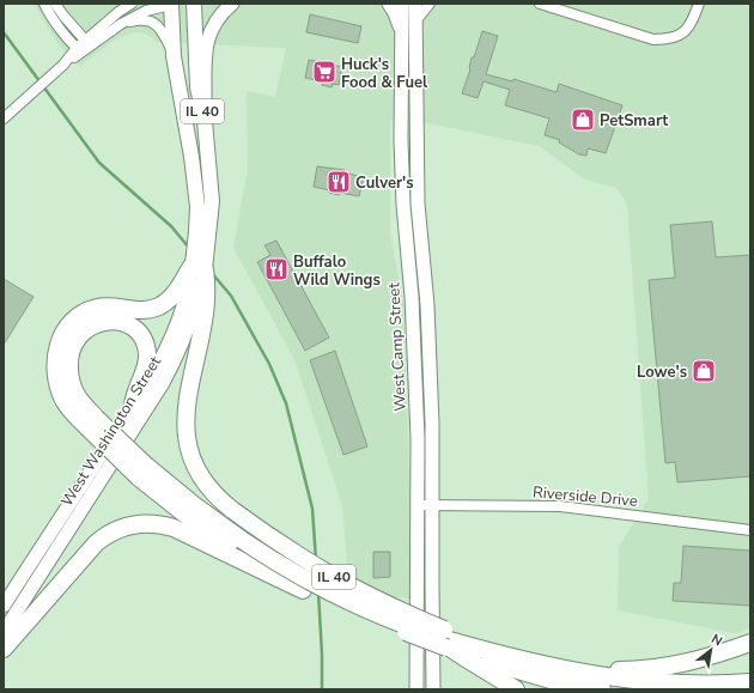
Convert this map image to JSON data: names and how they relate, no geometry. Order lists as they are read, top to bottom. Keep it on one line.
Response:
{"streets":{"highway":["IL 40"],"main road":["West Camp Street","West Washington Street"],"street":["Riverside Drive"]},"crossings":[["IL 40","West Washington Street"],["West Camp Street","Riverside Drive"]],"places":{"supermarket":["Huck's Food & Fuel"],"shop":["PetSmart","Lowe's"],"restaurant":["Culver's","Buffalo Wild Wings"]},"north":"top right"}
